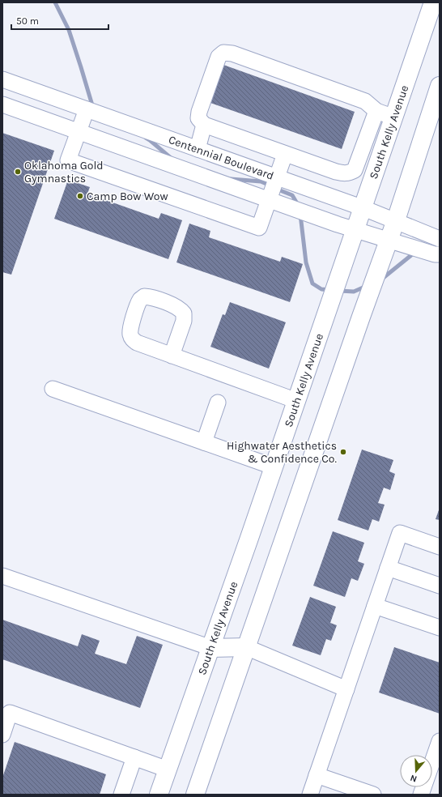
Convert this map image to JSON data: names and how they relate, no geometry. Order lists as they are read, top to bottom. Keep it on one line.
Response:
{"streets":{"main road":["South Kelly Avenue"],"street":["Centennial Boulevard"]},"crossings":[["South Kelly Avenue","Centennial Boulevard"]],"places":["Oklahoma Gold Gymnastics","Camp Bow Wow","Highwater Aesthetics & Confidence Co."],"scale_bar":"50 m","north":"bottom"}
